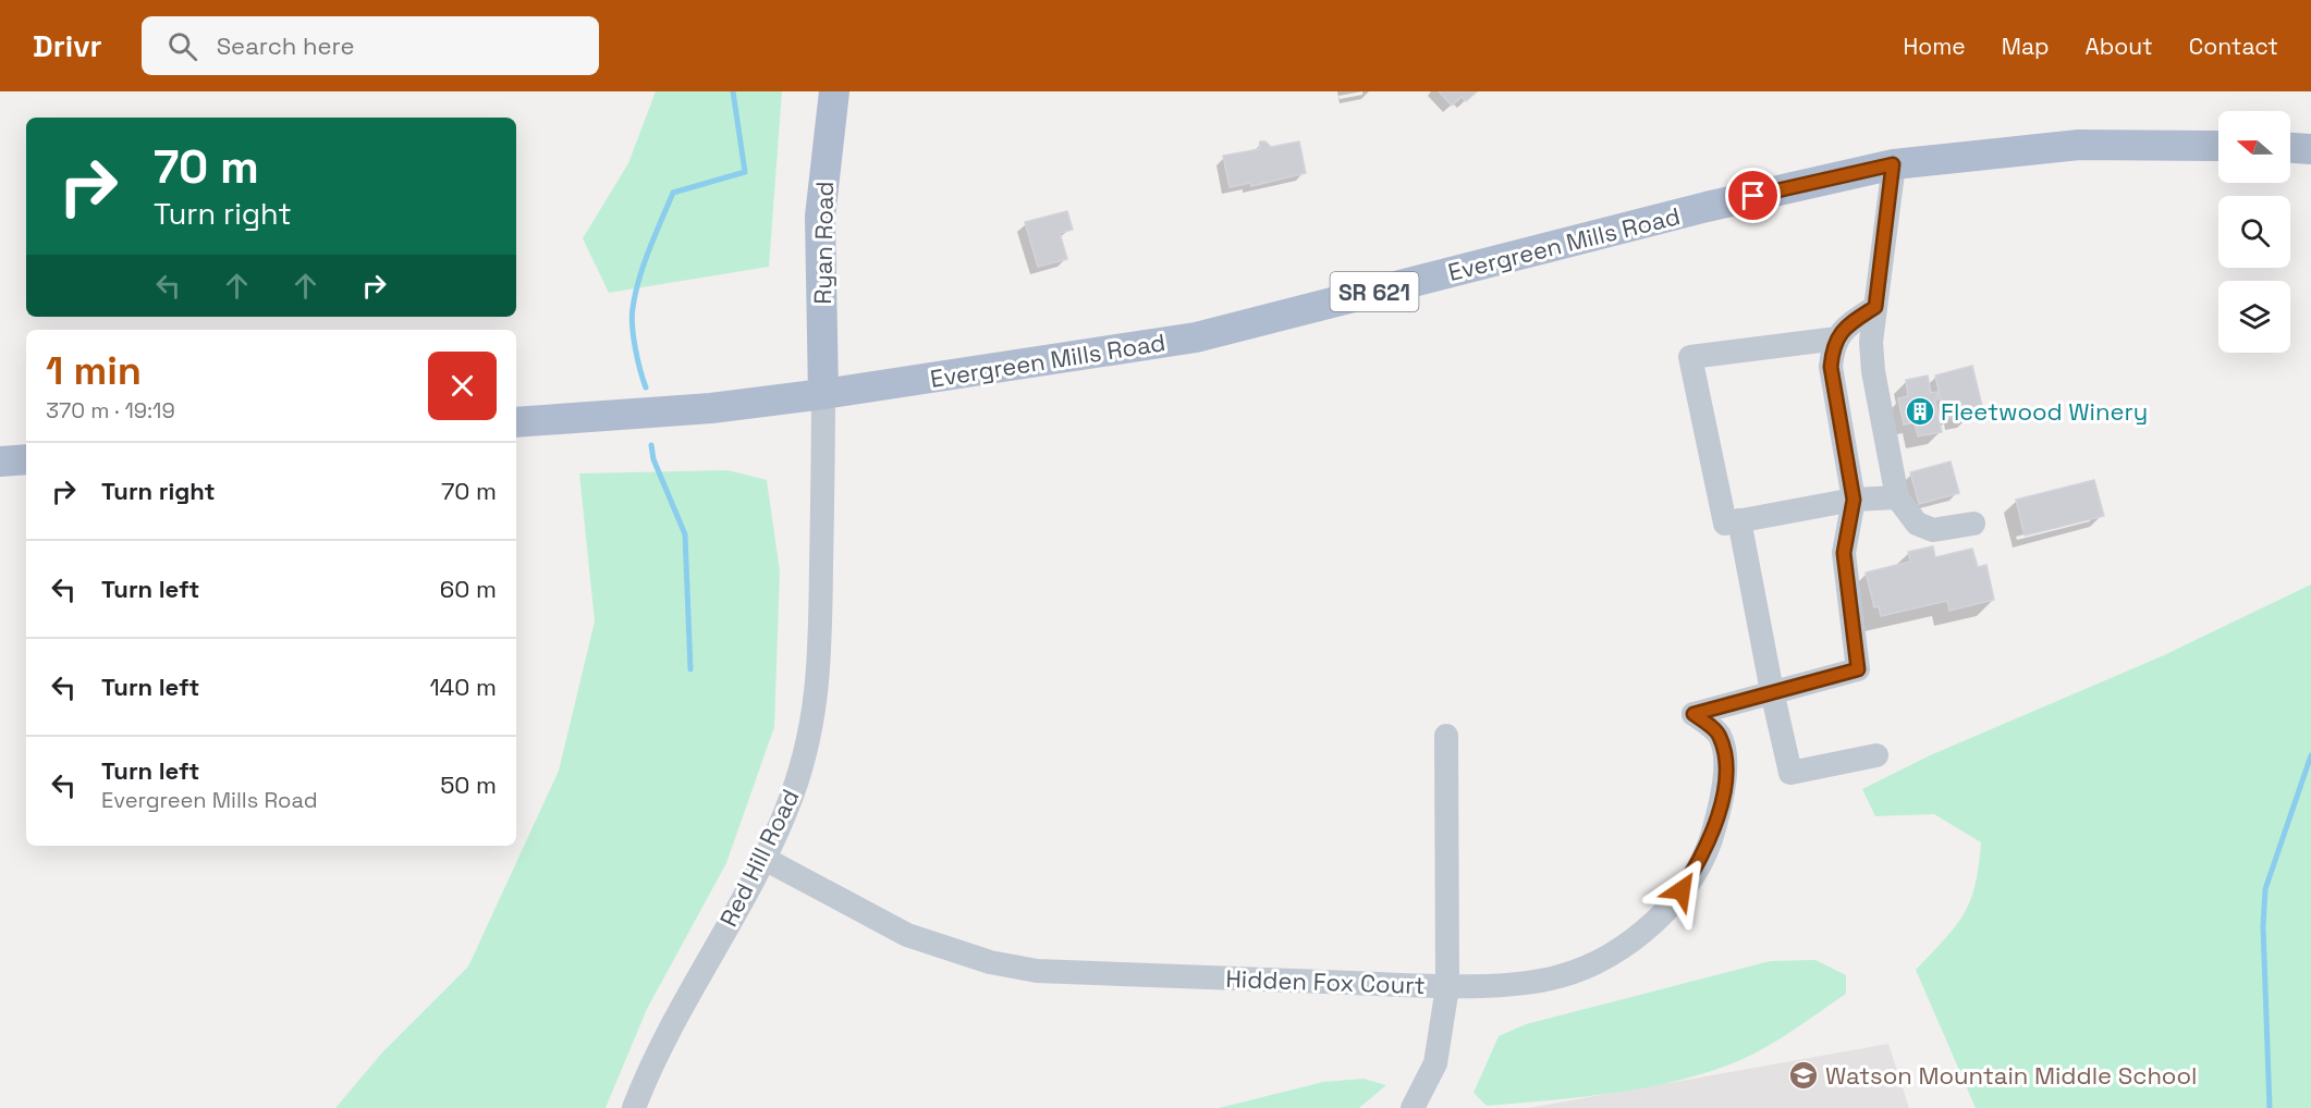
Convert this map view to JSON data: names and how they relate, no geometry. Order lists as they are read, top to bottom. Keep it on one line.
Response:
{"streets":{"main road":["Ryan Road","Evergreen Mills Road","SR 621"],"street":["Red Hill Road","Hidden Fox Court"]},"crossings":[["Ryan Road","Evergreen Mills Road"],["Ryan Road","Red Hill Road"],["Evergreen Mills Road","Red Hill Road"],["Red Hill Road","Hidden Fox Court"]],"places":{"building":["Fleetwood Winery"],"school or university":["Watson Mountain Middle School"]},"north":"left","page":{"header":"Drivr","search":"Search here","nav":["Home","Map","About","Contact"],"turn":["70 m","Turn right"],"heading":["1 min","370 m · 19:19"],"list":[{"name":"Turn right","value":"70 m"},{"name":"Turn left","value":"60 m"},{"name":"Turn left","value":"140 m"},{"name":"Turn left","note":"Evergreen Mills Road","value":"50 m"}]}}
